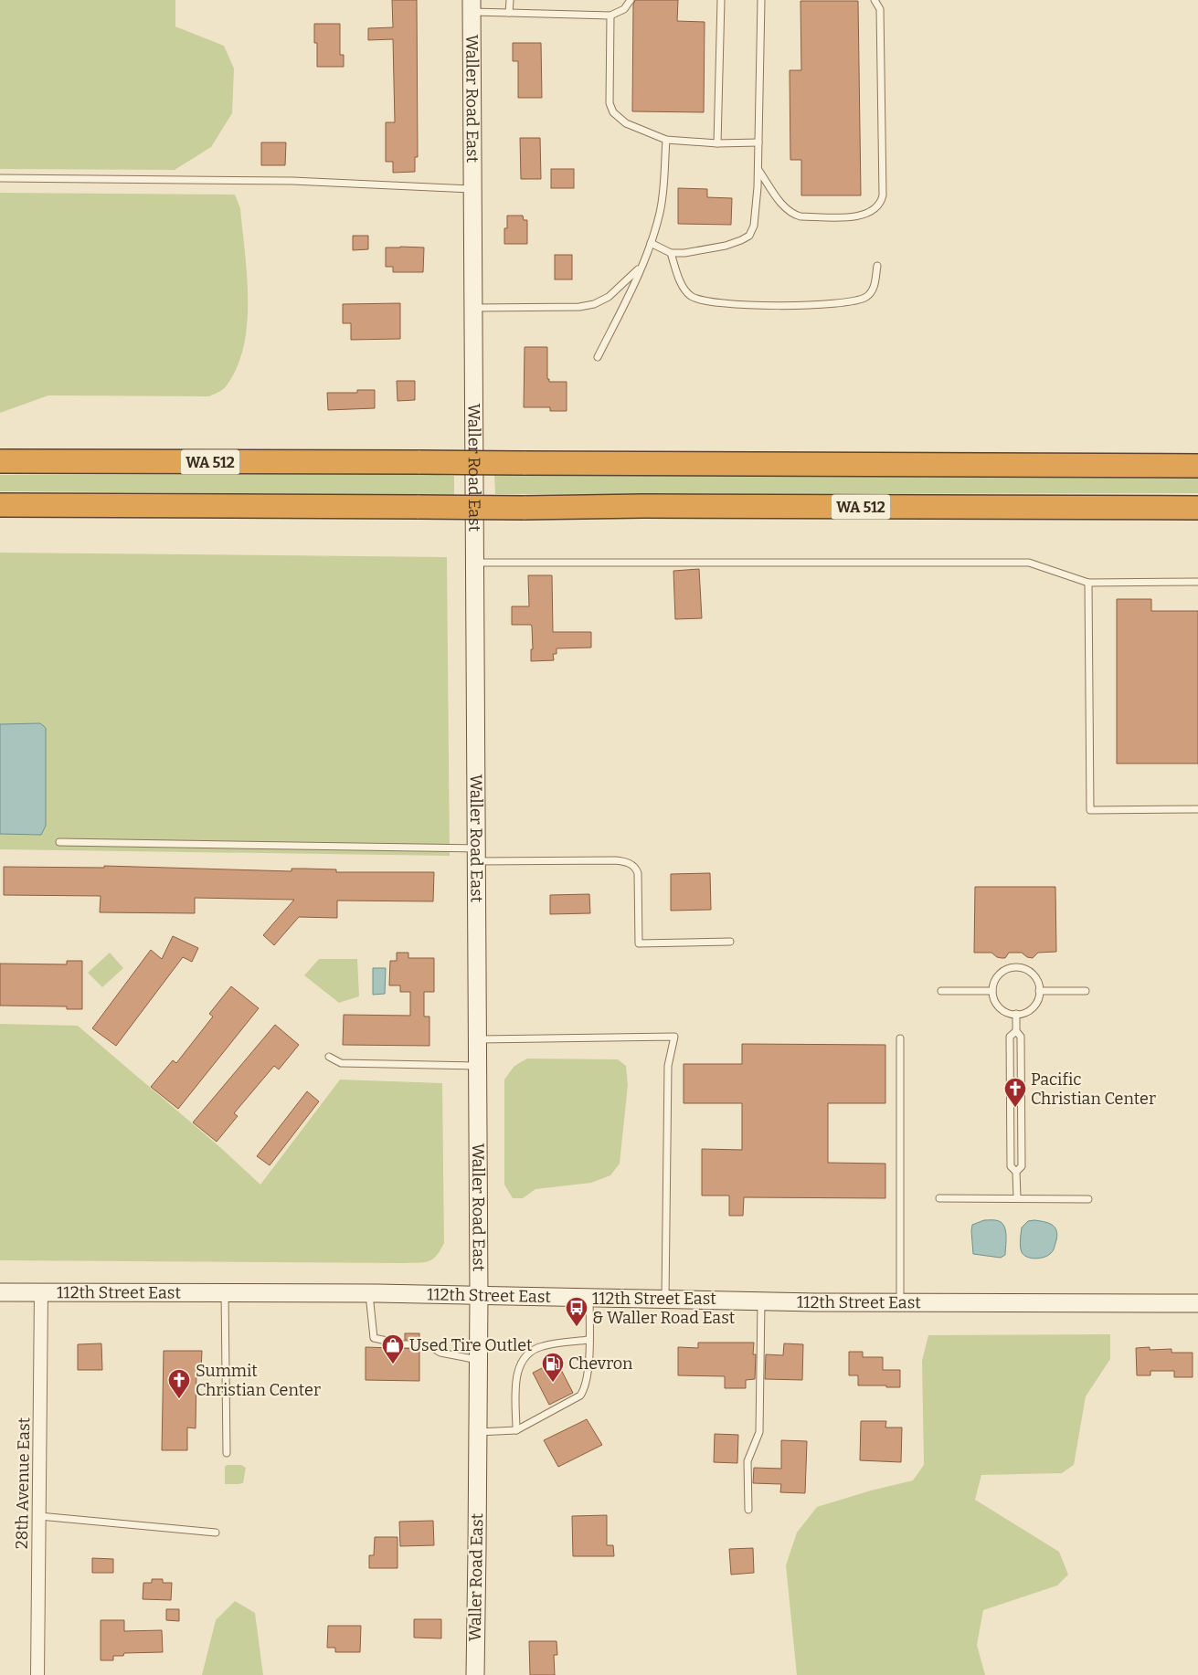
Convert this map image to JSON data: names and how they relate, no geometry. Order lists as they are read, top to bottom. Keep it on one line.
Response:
{"streets":{"highway":["WA 512"],"street":["Waller Road East","112th Street East","28th Avenue East"]},"crossings":[["Waller Road East","112th Street East"],["112th Street East","28th Avenue East"]],"places":{"church":["Pacific Christian Center","Summit Christian Center"],"bus stop":["112th Street East & Waller Road East"],"shop":["Used Tire Outlet"],"fuel station":["Chevron"]}}
